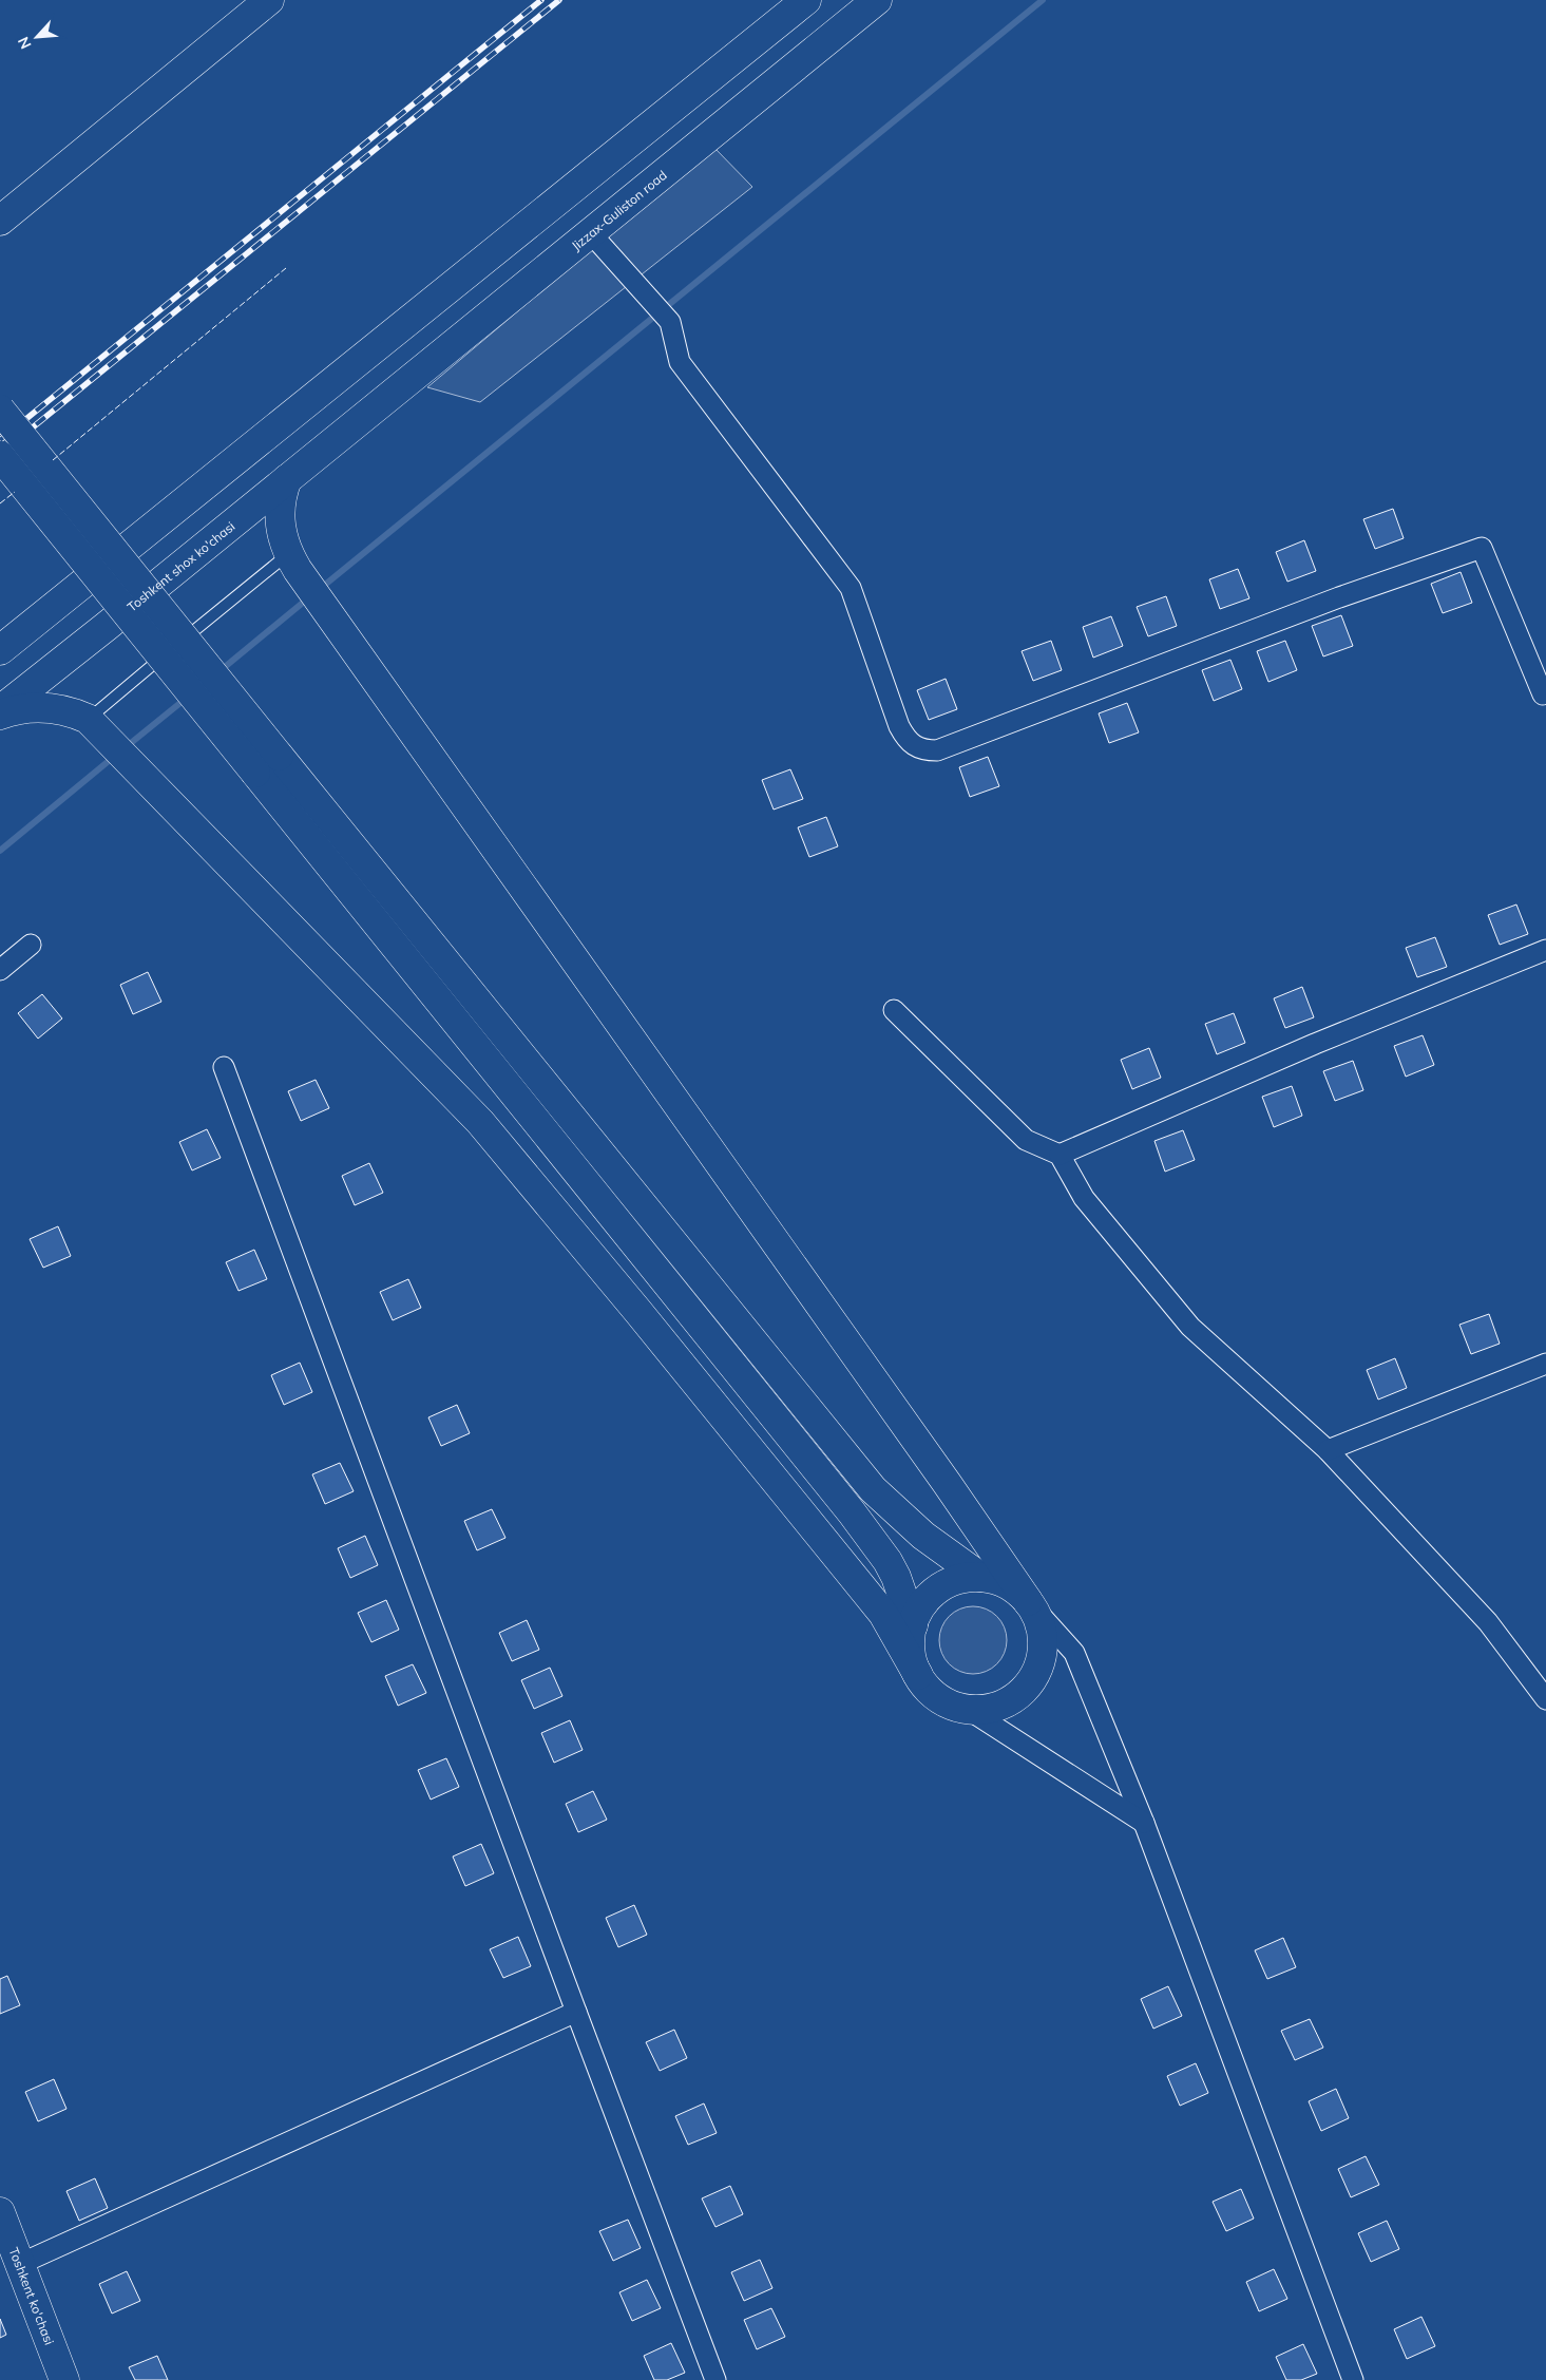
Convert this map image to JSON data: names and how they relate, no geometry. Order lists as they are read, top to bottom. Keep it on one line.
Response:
{"streets":{"main road":["Jizzax-Guliston road","Toshkent shox ko'chasi","Toshkent ko'chasi"]},"crossings":[["Jizzax-Guliston road","Toshkent shox ko'chasi"]],"north":"bottom left"}
